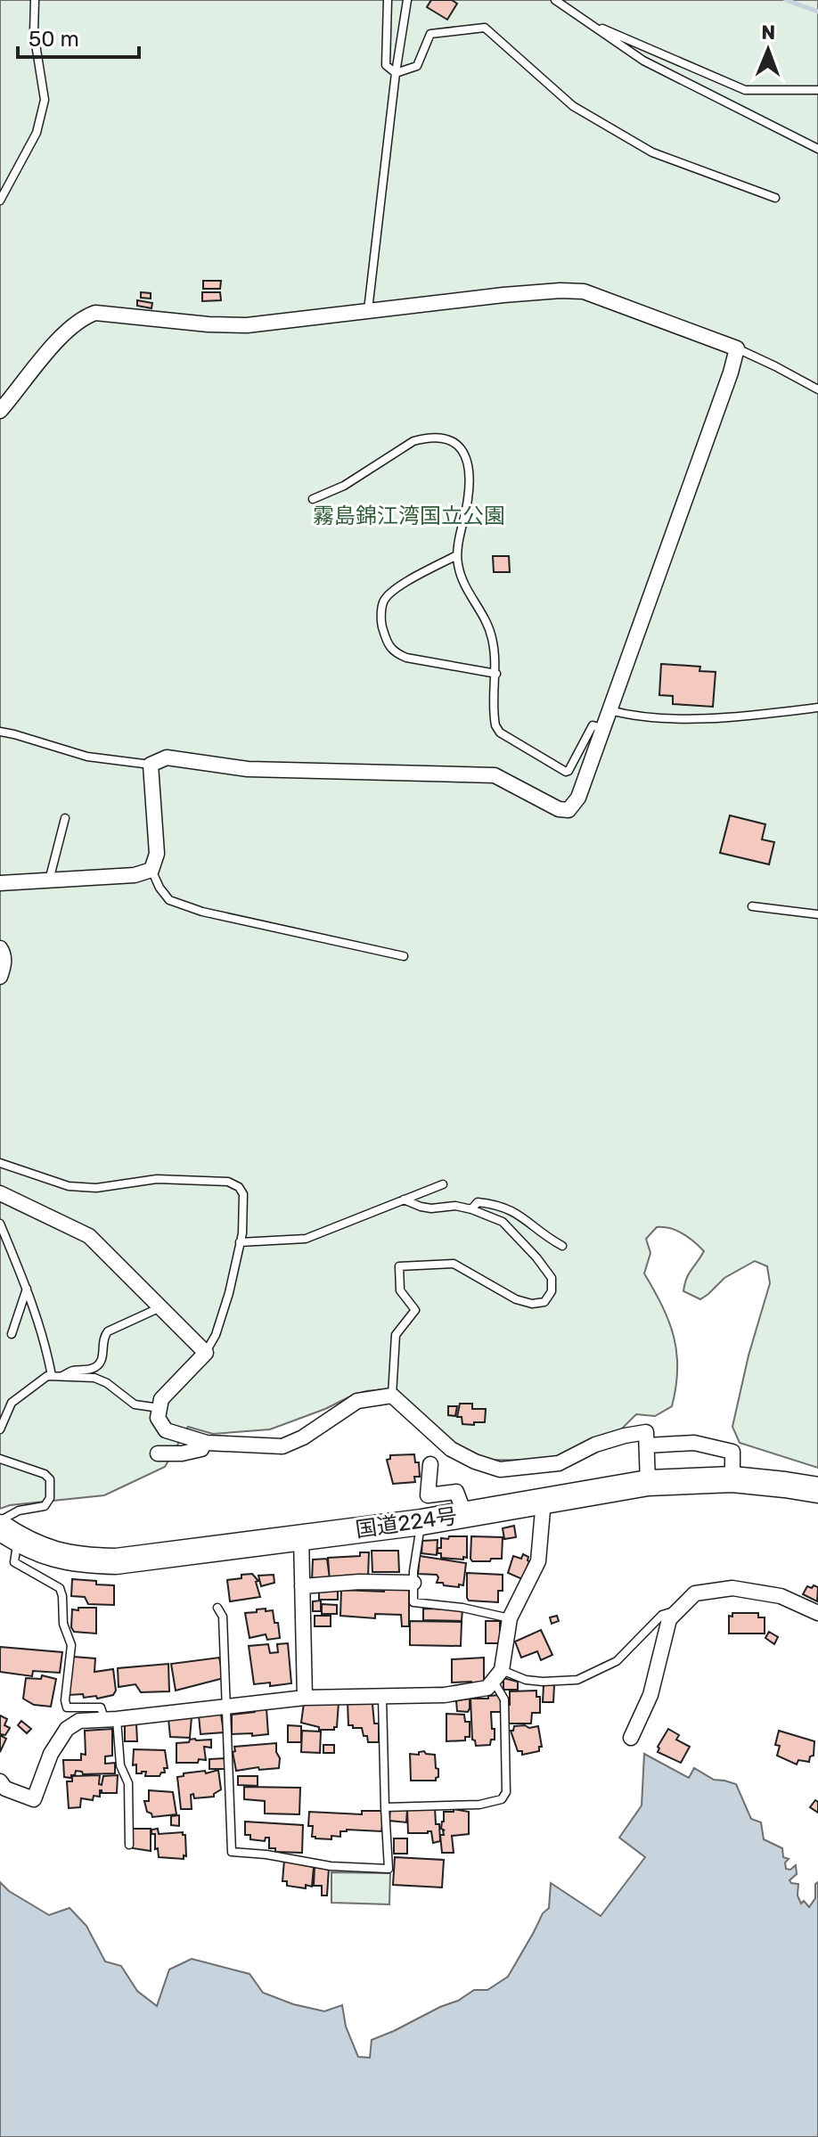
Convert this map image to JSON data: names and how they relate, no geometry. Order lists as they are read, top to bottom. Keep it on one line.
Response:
{"streets":{"highway":["国道224号"]},"parks":["霧島錦江湾国立公園"],"scale_bar":"50 m","north":"top"}
